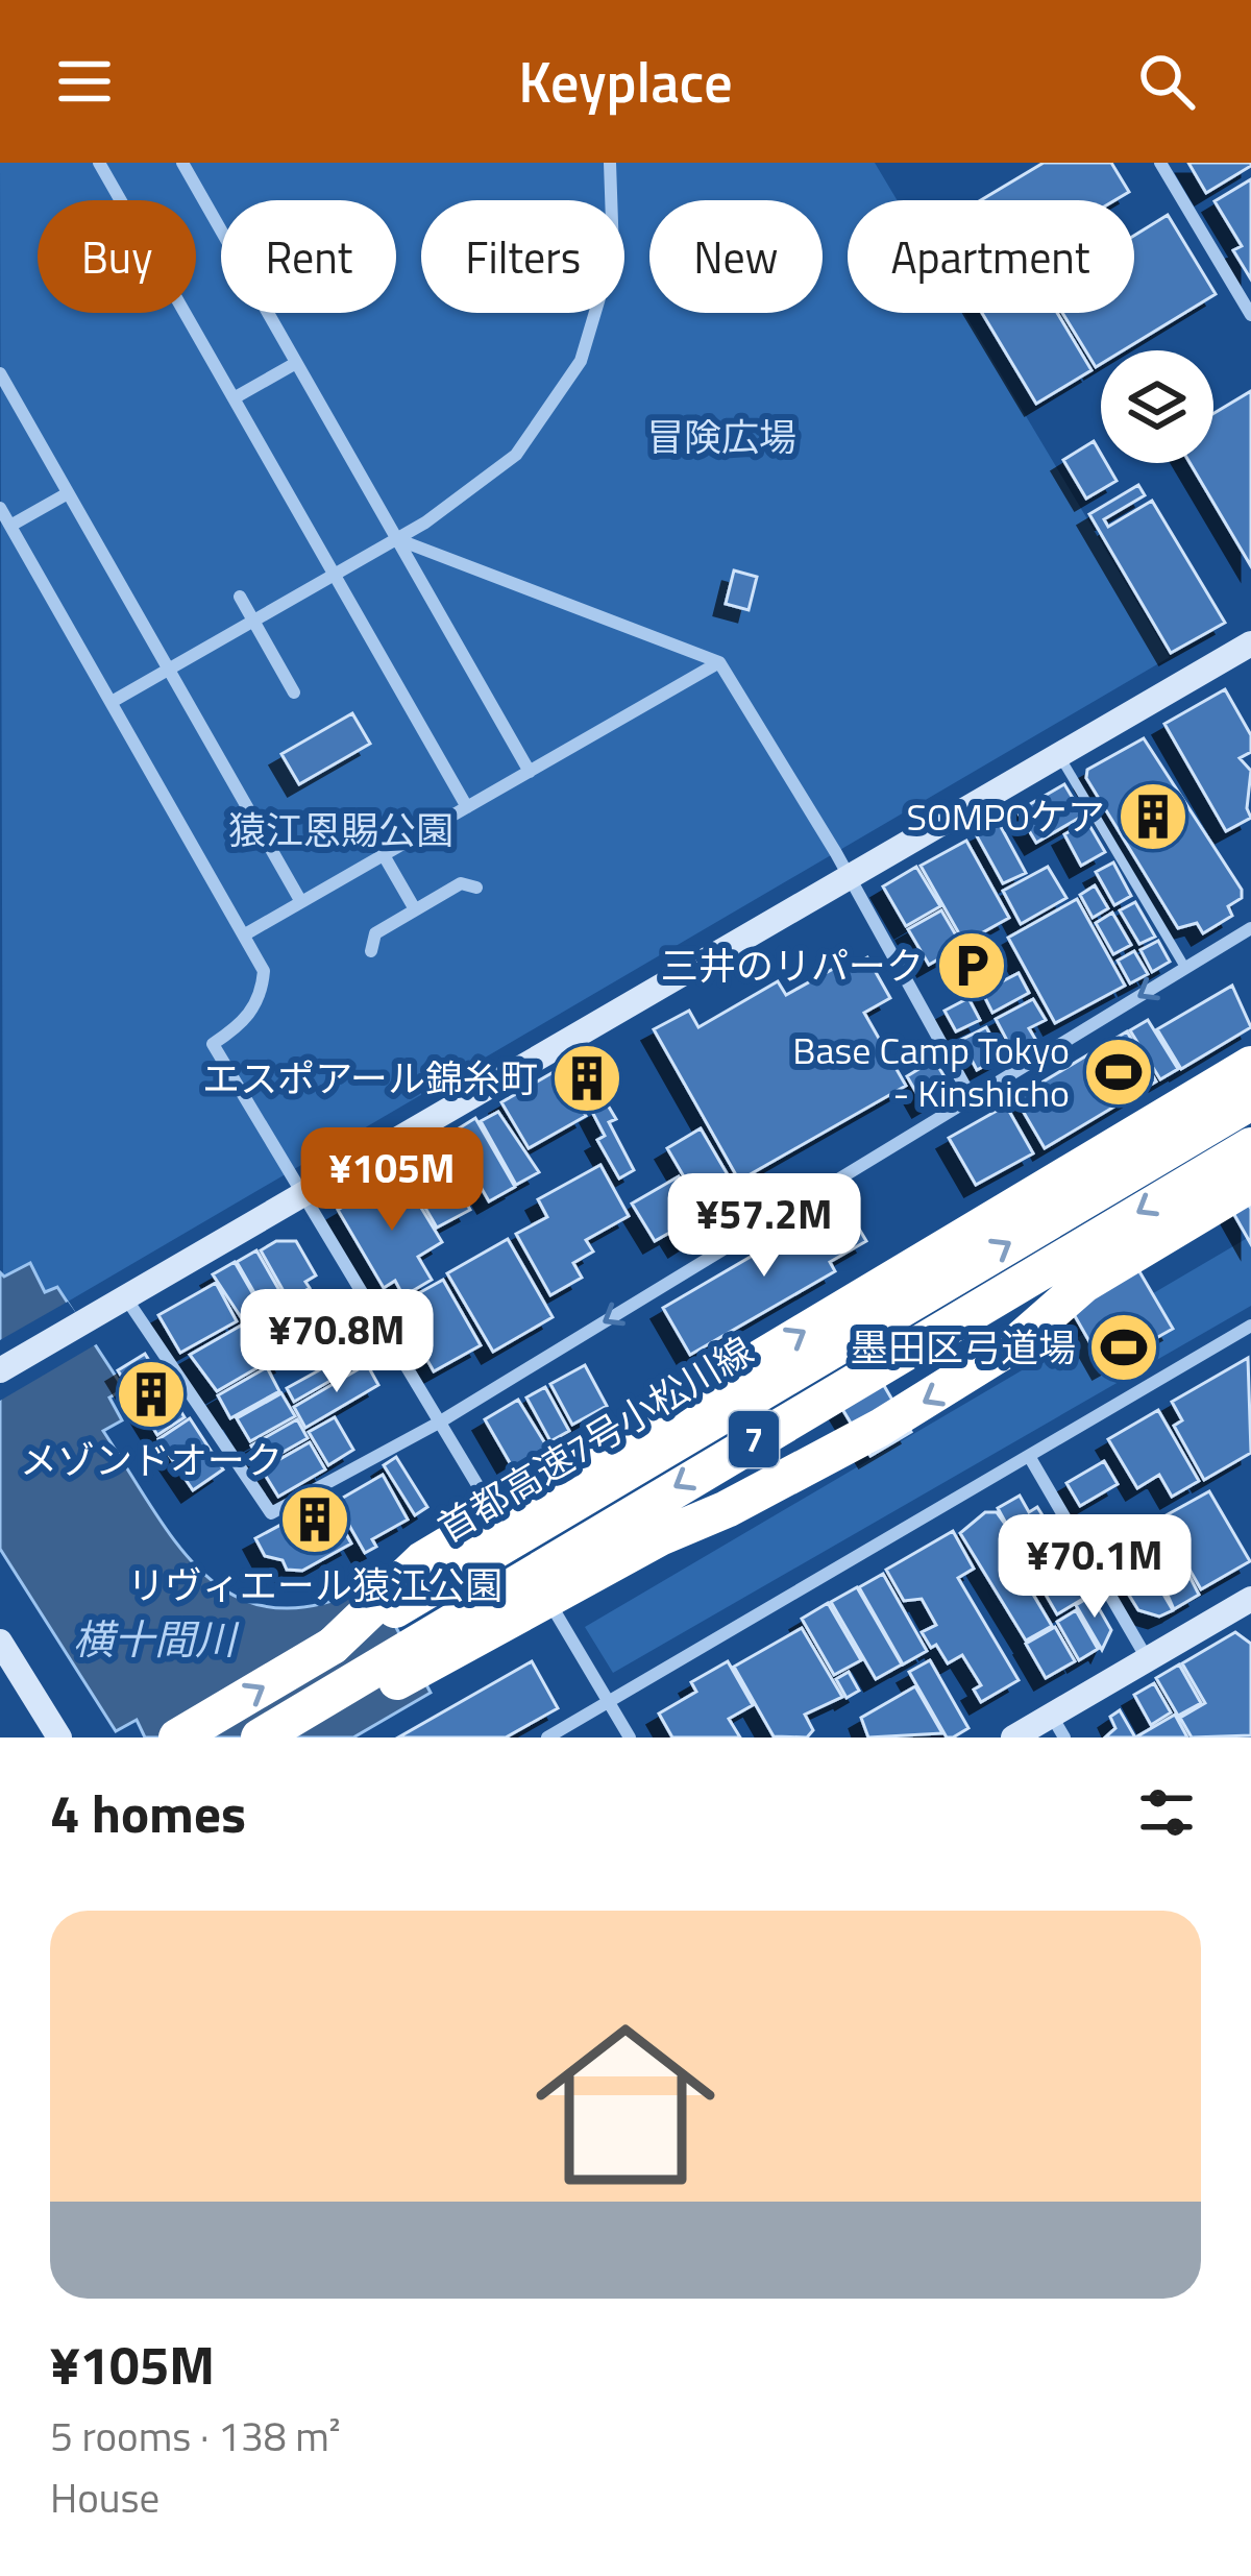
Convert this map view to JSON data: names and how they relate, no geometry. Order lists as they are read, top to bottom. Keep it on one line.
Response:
{"streets":{"highway":["首都高速7号小松川線","7"]},"water":["横十間川"],"parks":["冒険広場","猿江恩賜公園"],"places":{"building":["SOMPOケア","エスポアール錦糸町","メゾンドオーク","リヴィエール猿江公園"],"parking":["三井のリパーク"],"sports":["Base Camp Tokyo - Kinshicho","墨田区弓道場"]},"page":{"header":"Keyplace","chip":["Buy","Rent","Filters","New","Apartment"],"price":["¥105M","¥57.2M","¥70.8M","¥70.1M"],"heading":"4 homes","list":[{"name":"¥105M","note":"5 rooms · 138 m² · House"}]}}
